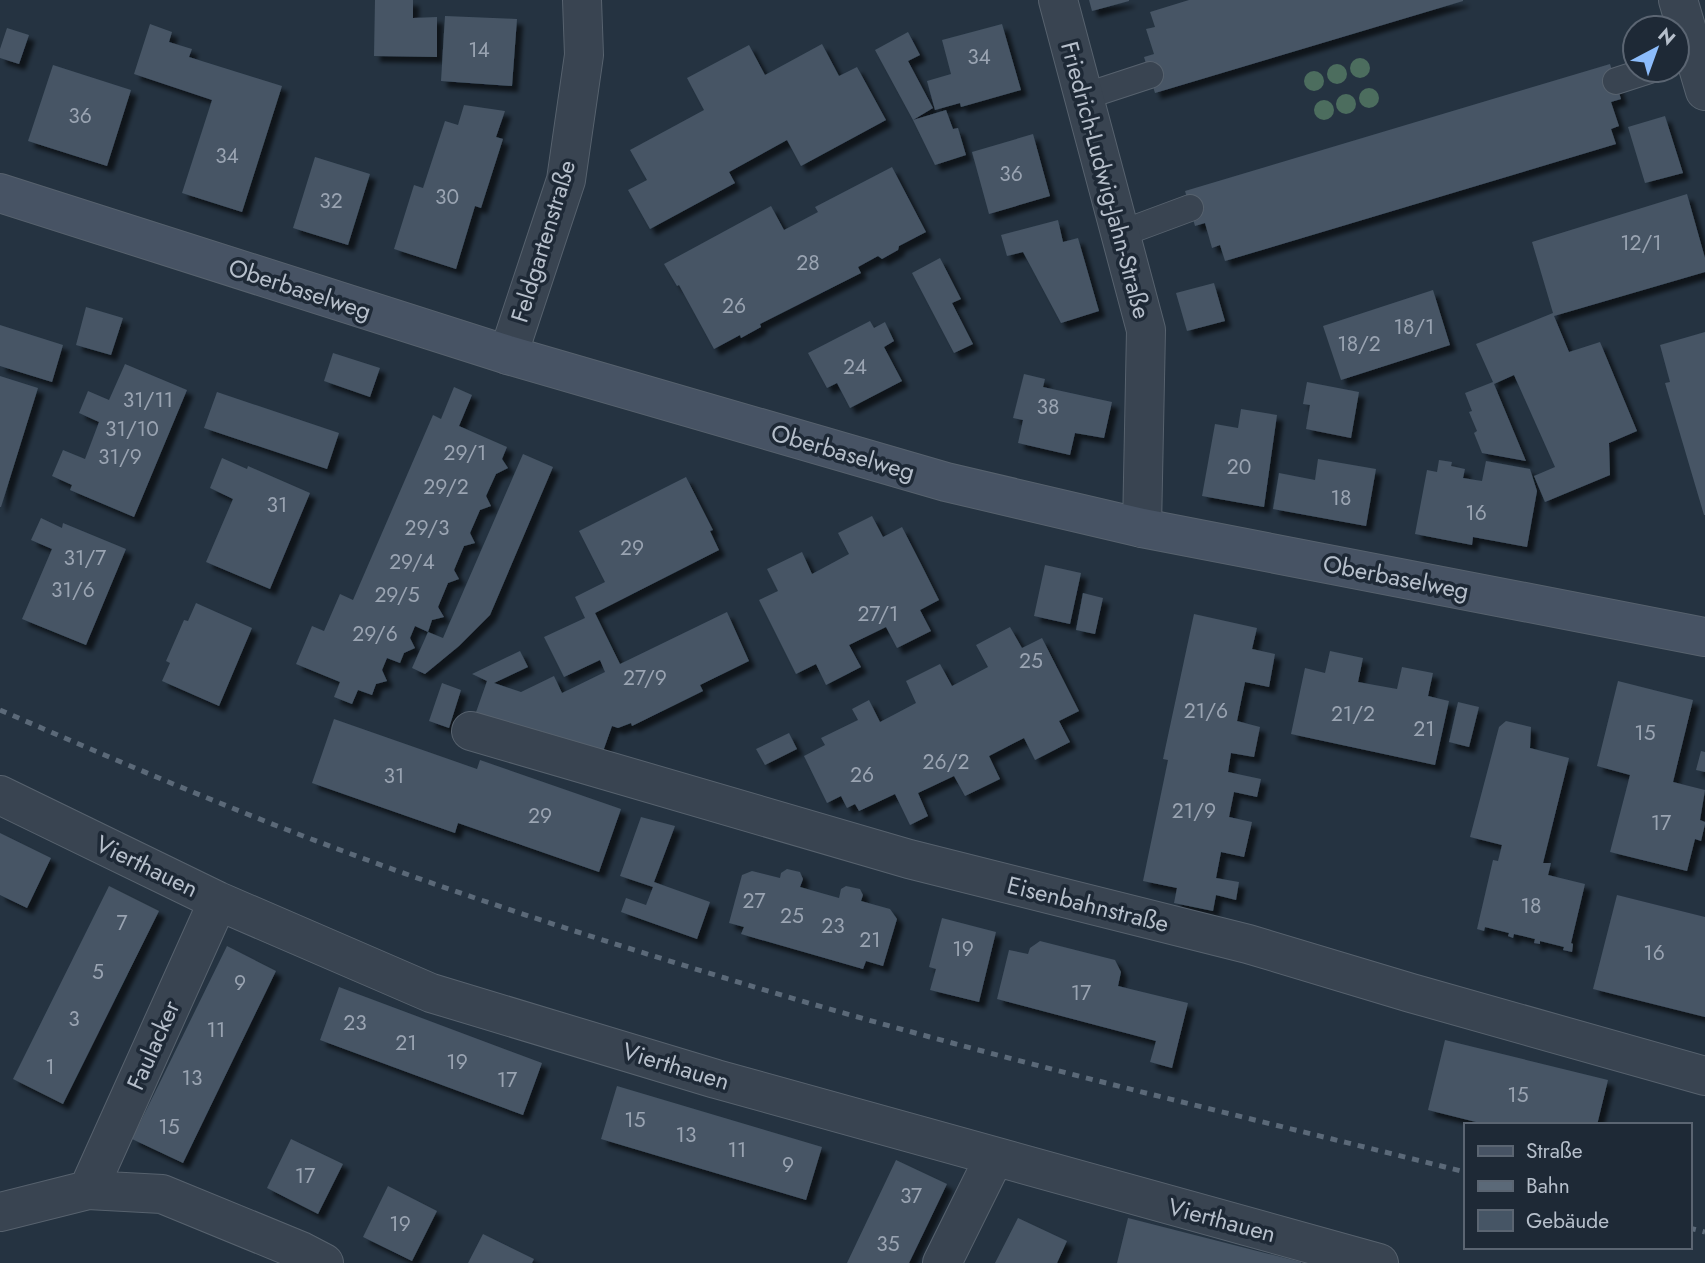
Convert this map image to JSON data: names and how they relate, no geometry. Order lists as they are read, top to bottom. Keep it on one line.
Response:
{"streets":{"street":["Friedrich-Ludwig-Jahn-Straße","Feldgartenstraße","Oberbaselweg","Vierthauen","Eisenbahnstraße","Faulacker"]},"crossings":[["Friedrich-Ludwig-Jahn-Straße","Oberbaselweg"],["Feldgartenstraße","Oberbaselweg"],["Vierthauen","Faulacker"]],"house_numbers":["14","34","36","34","36","30","32","12/1","28","26","18/1","18/2","24","31/11","38","31/10","29/1","31/9","20","29/2","18","31","16","29/3","29","31/7","29/4","31/6","29/5","27/1","29/6","25","27/9","21/6","21/2","21","15","26/2","26","31","21/9","29","17","27","18","25","7","23","21","19","16","5","9","17","3","23","11","21","19","1","13","17","15","15","15","13","11","9","17","37","19","35"],"legend":["Straße","Bahn","Gebäude"],"north":"top right"}
